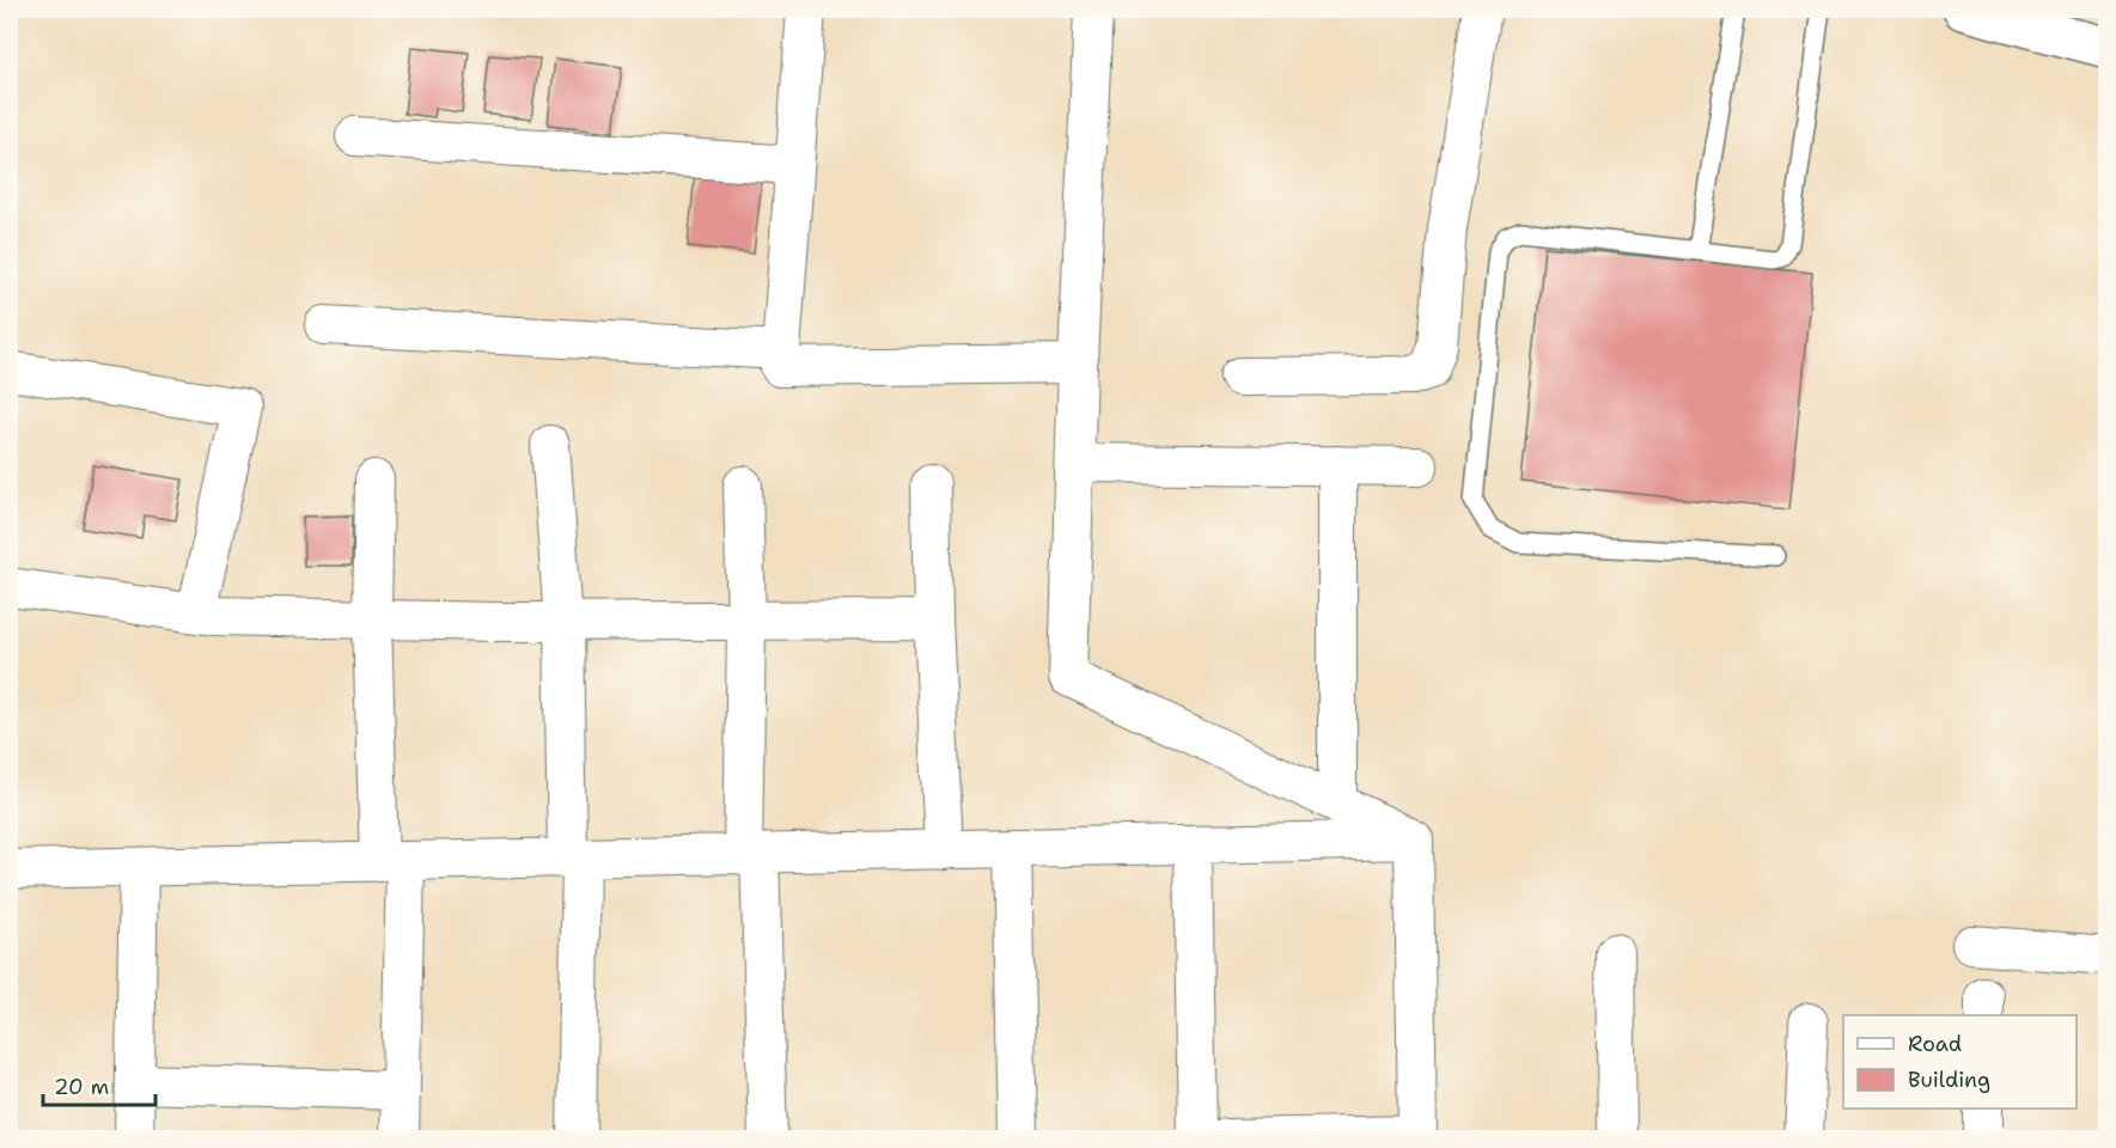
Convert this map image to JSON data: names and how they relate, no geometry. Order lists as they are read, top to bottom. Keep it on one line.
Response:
{"legend":["Road","Building"],"scale_bar":"20 m"}
